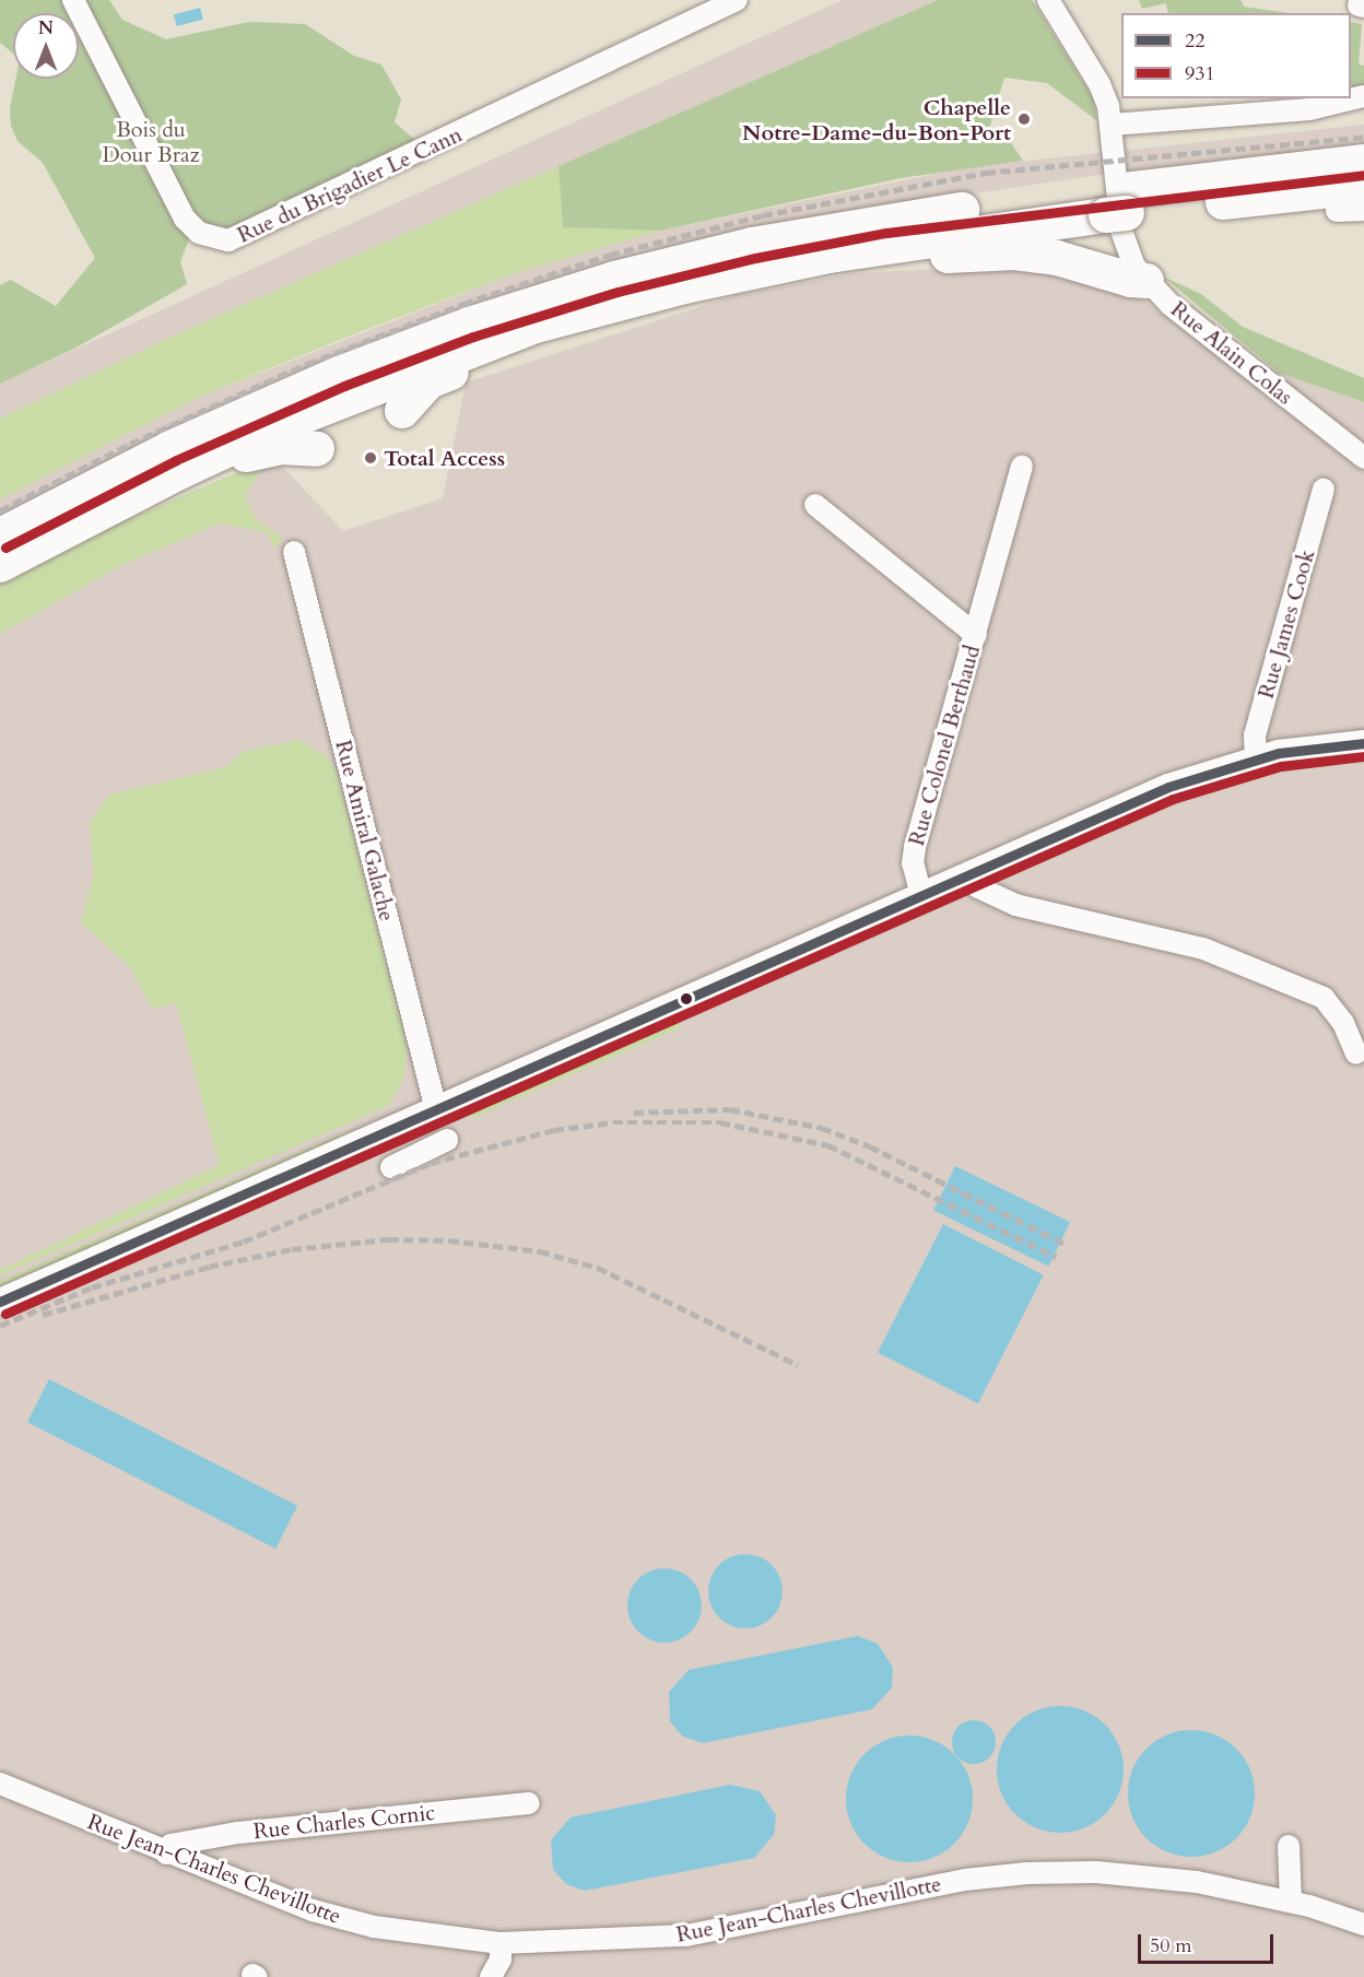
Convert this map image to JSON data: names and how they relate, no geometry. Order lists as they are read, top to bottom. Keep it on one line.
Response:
{"streets":{"street":["Rue du Brigadier Le Cann","Rue Alain Colas","Rue James Cook","Rue Colonel Berthaud","Rue Amiral Galache","Rue Charles Cornic","Rue Jean-Charles Chevillotte"]},"crossings":[["Rue Charles Cornic","Rue Jean-Charles Chevillotte"]],"parks":["Bois du Dour Braz"],"places":["Chapelle Notre-Dame-du-Bon-Port","Total Access"],"lines":["transit line 931","transit line 22"],"legend":["22","931"],"scale_bar":"50 m","north":"top"}
